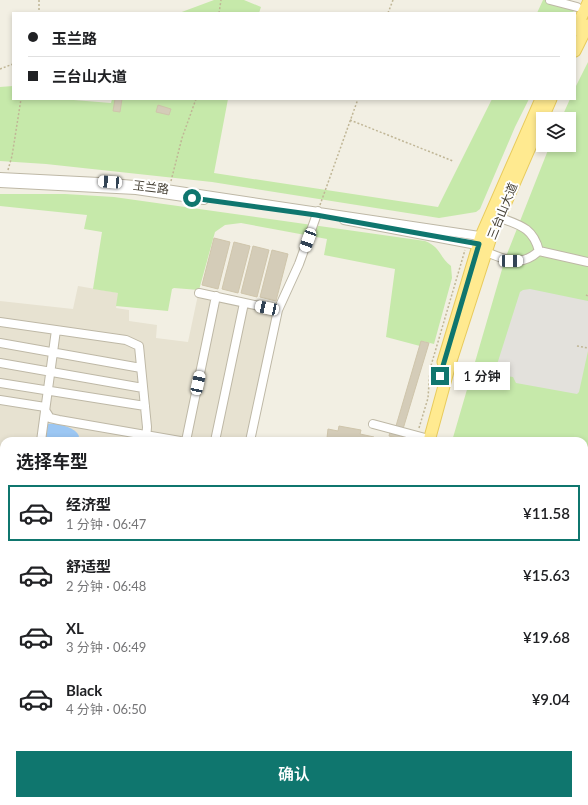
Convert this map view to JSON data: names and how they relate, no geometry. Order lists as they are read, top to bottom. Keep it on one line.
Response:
{"streets":{"main road":["三台山大道"],"street":["玉兰路"]},"crossings":[["玉兰路","三台山大道"]],"page":{"banner":["玉兰路","三台山大道"],"bubble":"1 分钟","heading":"选择车型","list":[{"name":"经济型","note":"1 分钟 · 06:47","value":"¥11.58"},{"name":"舒适型","note":"2 分钟 · 06:48","value":"¥15.63"},{"name":"XL","note":"3 分钟 · 06:49","value":"¥19.68"},{"name":"Black","note":"4 分钟 · 06:50","value":"¥9.04"}],"buttons":"确认"}}
